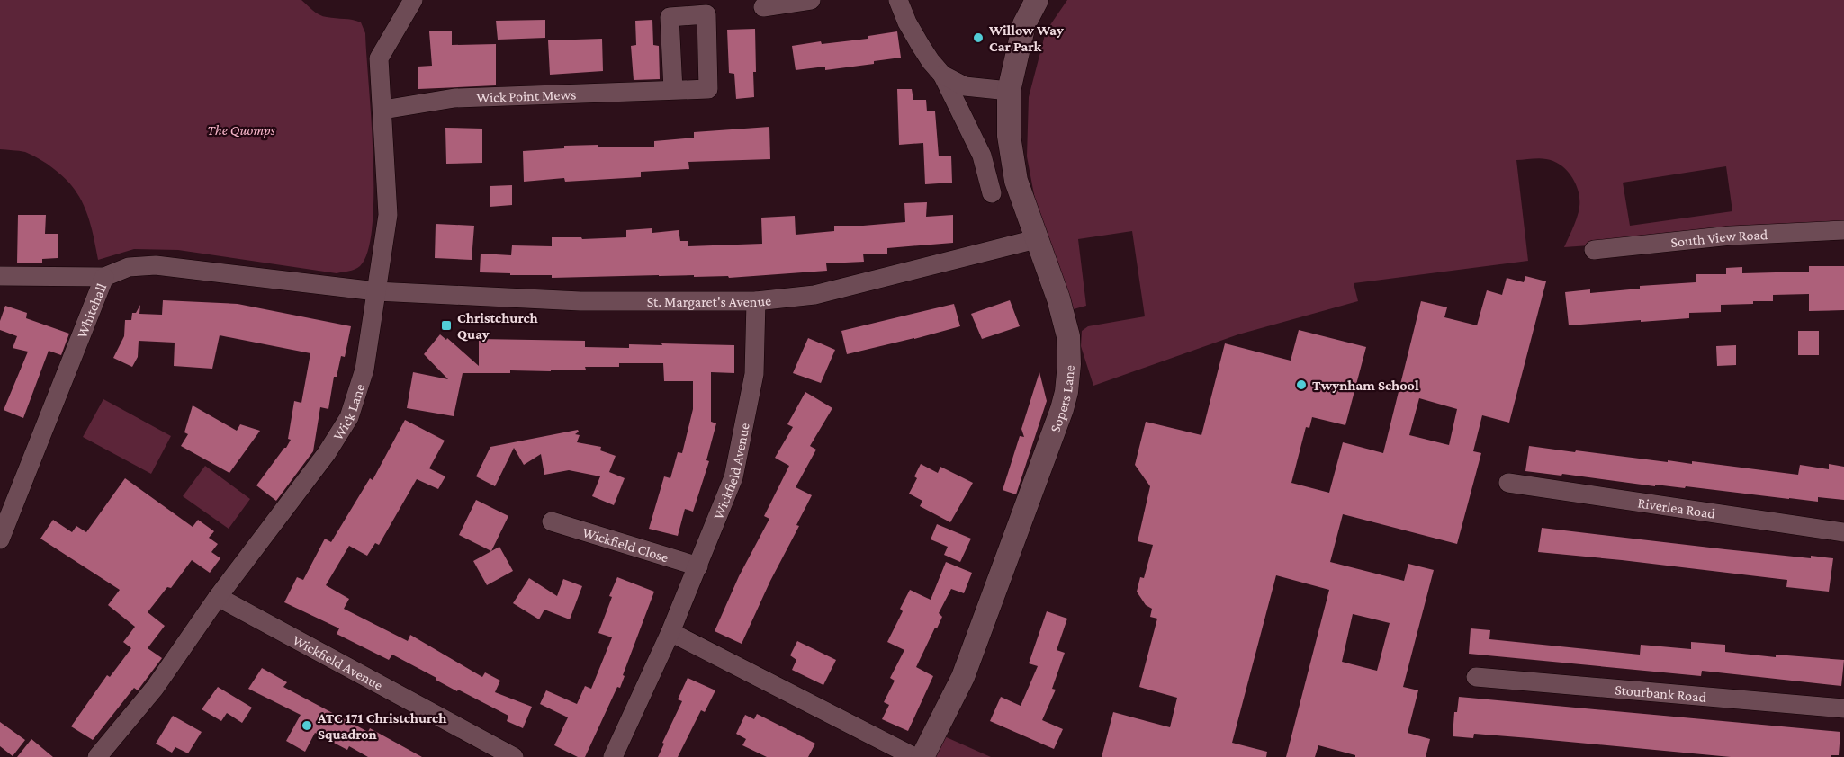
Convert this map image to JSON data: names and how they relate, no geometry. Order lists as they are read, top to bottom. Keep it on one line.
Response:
{"streets":{"street":["Wick Point Mews","South View Road","St. Margaret's Avenue","Whitehall","Sopers Lane","Wick Lane","Wickfield Avenue","Riverlea Road","Wickfield Close","Stourbank Road"]},"crossings":[["Wick Point Mews","Wick Lane"],["St. Margaret's Avenue","Whitehall"],["St. Margaret's Avenue","Sopers Lane"],["St. Margaret's Avenue","Wick Lane"],["St. Margaret's Avenue","Wickfield Avenue"],["Whitehall","Wick Lane"],["Wick Lane","Wickfield Avenue"],["Wickfield Avenue","Wickfield Close"]],"parks":["The Quomps"],"places":{"other":["Willow Way Car Park","Twynham School","ATC 171 Christchurch Squadron"],"transit":["Christchurch Quay"]}}
